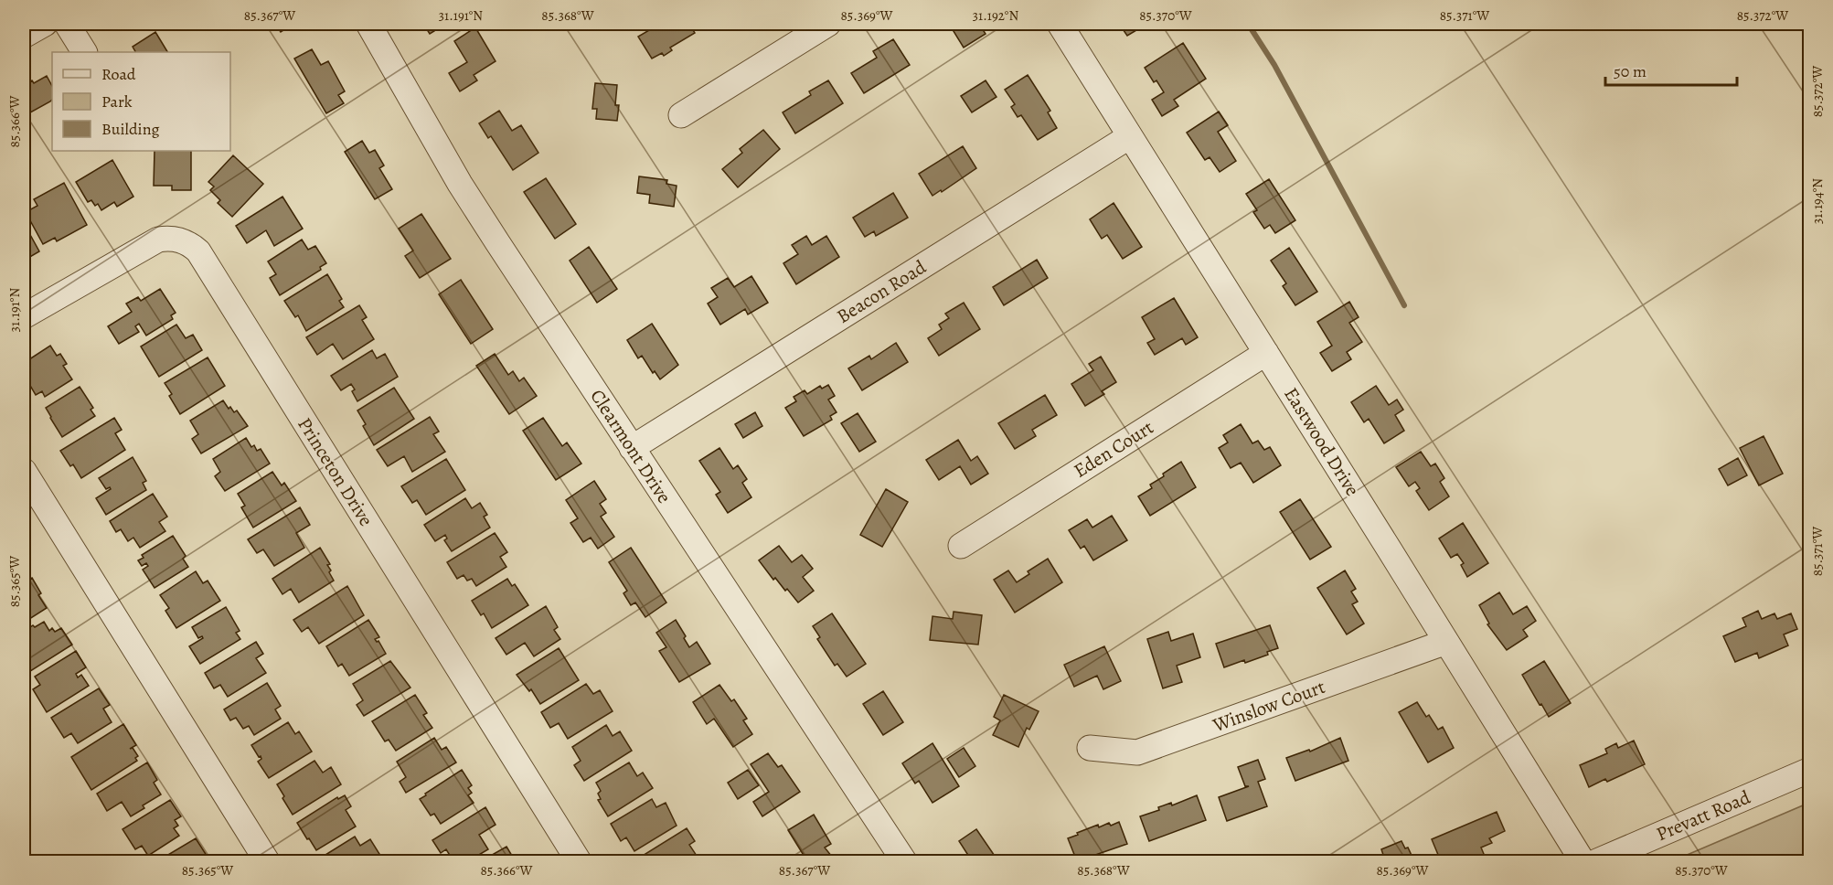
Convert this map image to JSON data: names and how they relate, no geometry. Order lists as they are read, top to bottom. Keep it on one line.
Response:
{"streets":{"street":["Beacon Road","Eastwood Drive","Clearmont Drive","Eden Court","Princeton Drive","Winslow Court","Prevatt Road"]},"crossings":[["Beacon Road","Eastwood Drive"],["Beacon Road","Clearmont Drive"],["Eastwood Drive","Eden Court"],["Eastwood Drive","Winslow Court"]],"legend":["Road","Park","Building"],"scale_bar":"50 m","coordinates":["85.367°W","31.191°N","85.368°W","85.369°W","31.192°N","85.370°W","85.371°W","85.372°W","85.366°W","31.194°N","85.365°W"]}
